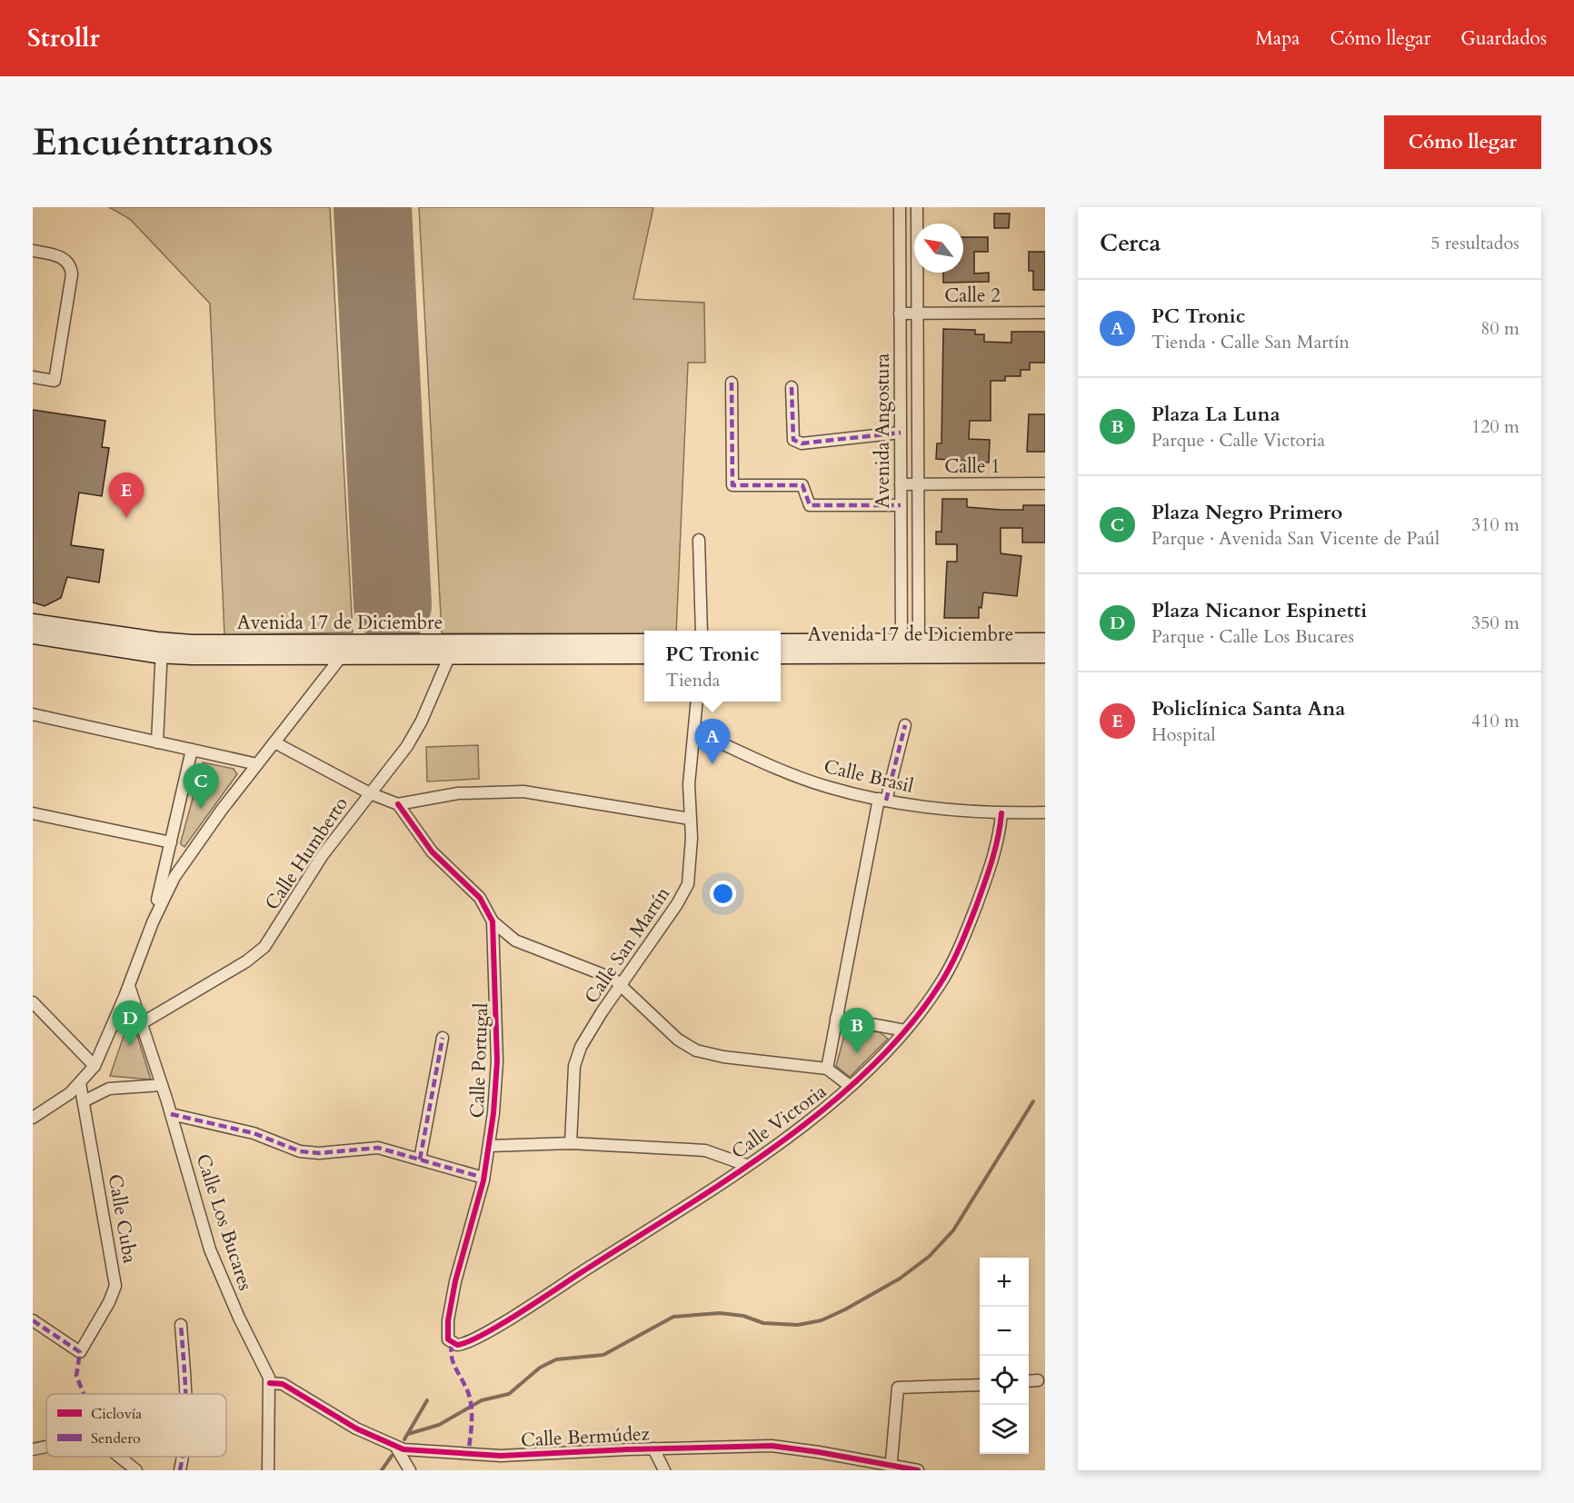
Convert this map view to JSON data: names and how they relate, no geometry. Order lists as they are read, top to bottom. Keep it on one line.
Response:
{"streets":{"street":["Calle 2","Avenida Angostura","Calle 1","Avenida 17 de Diciembre","Calle Brasil","Calle Humberto","Calle San Martín","Calle Portugal","Calle Victoria","Calle Cuba","Calle Los Bucares","Calle Bermúdez"]},"crossings":[["Calle 2","Avenida Angostura"],["Avenida Angostura","Calle 1"],["Avenida Angostura","Avenida 17 de Diciembre"],["Avenida 17 de Diciembre","Calle Humberto"],["Calle Brasil","Calle San Martín"],["Calle Brasil","Calle Victoria"],["Calle Humberto","Calle Los Bucares"],["Calle Portugal","Calle Victoria"],["Calle Los Bucares","Calle Bermúdez"]],"legend":["Ciclovía","Sendero"],"north":"top left","page":{"header":"Strollr","nav":["Mapa","Cómo llegar","Guardados"],"buttons":"Cómo llegar","title":"Encuéntranos","heading":["Cerca","5 resultados"],"list":[{"mark":"A","name":"PC Tronic","note":"Tienda · Calle San Martín","value":"80 m"},{"mark":"B","name":"Plaza La Luna","note":"Parque · Calle Victoria","value":"120 m"},{"mark":"C","name":"Plaza Negro Primero","note":"Parque · Avenida San Vicente de Paúl","value":"310 m"},{"mark":"D","name":"Plaza Nicanor Espinetti","note":"Parque · Calle Los Bucares","value":"350 m"},{"mark":"E","name":"Policlínica Santa Ana","note":"Hospital","value":"410 m"}],"pins":["E","A","C","D","B"],"popup":["PC Tronic","Tienda"],"map_buttons":["+","−"]}}
